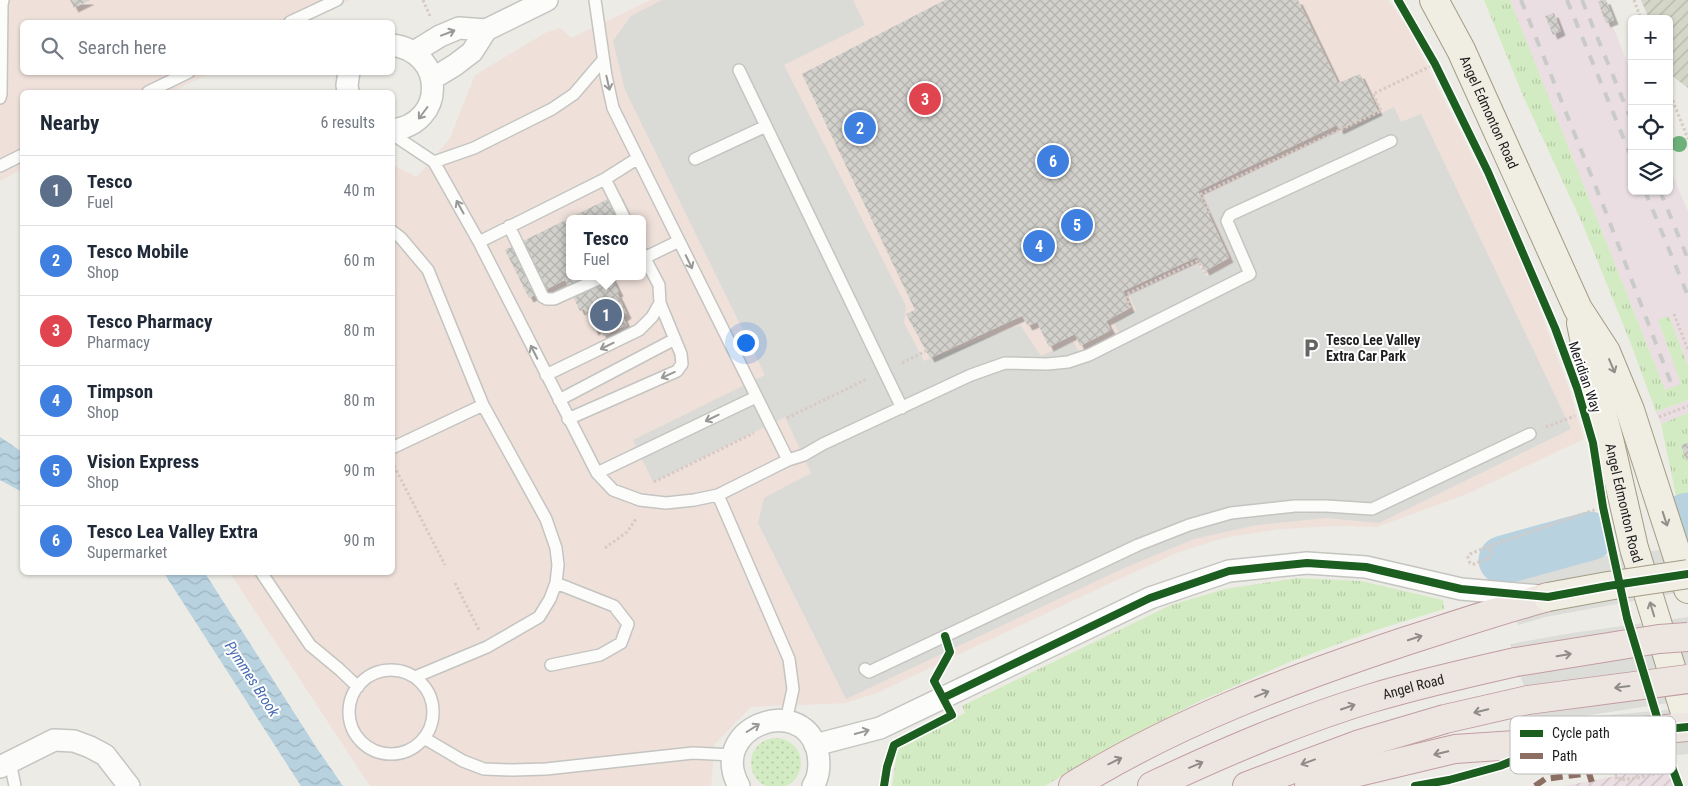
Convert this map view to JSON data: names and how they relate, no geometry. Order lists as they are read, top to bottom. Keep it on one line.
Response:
{"streets":{"highway":["Angel Road"],"main road":["Angel Edmonton Road"],"cycle path":["Meridian Way"]},"water":["Pymmes Brook"],"places":{"parking":["Tesco Lee Valley Extra Car Park"]},"legend":["Cycle path","Path"],"page":{"map_buttons":["+","−"],"search":"Search here","pins":["3","2","6","5","4","1"],"heading":["Nearby","6 results"],"list":[{"mark":"1","name":"Tesco","note":"Fuel","value":"40 m"},{"mark":"2","name":"Tesco Mobile","note":"Shop","value":"60 m"},{"mark":"3","name":"Tesco Pharmacy","note":"Pharmacy","value":"80 m"},{"mark":"4","name":"Timpson","note":"Shop","value":"80 m"},{"mark":"5","name":"Vision Express","note":"Shop","value":"90 m"},{"mark":"6","name":"Tesco Lea Valley Extra","note":"Supermarket","value":"90 m"}],"popup":["Tesco","Fuel"]}}
